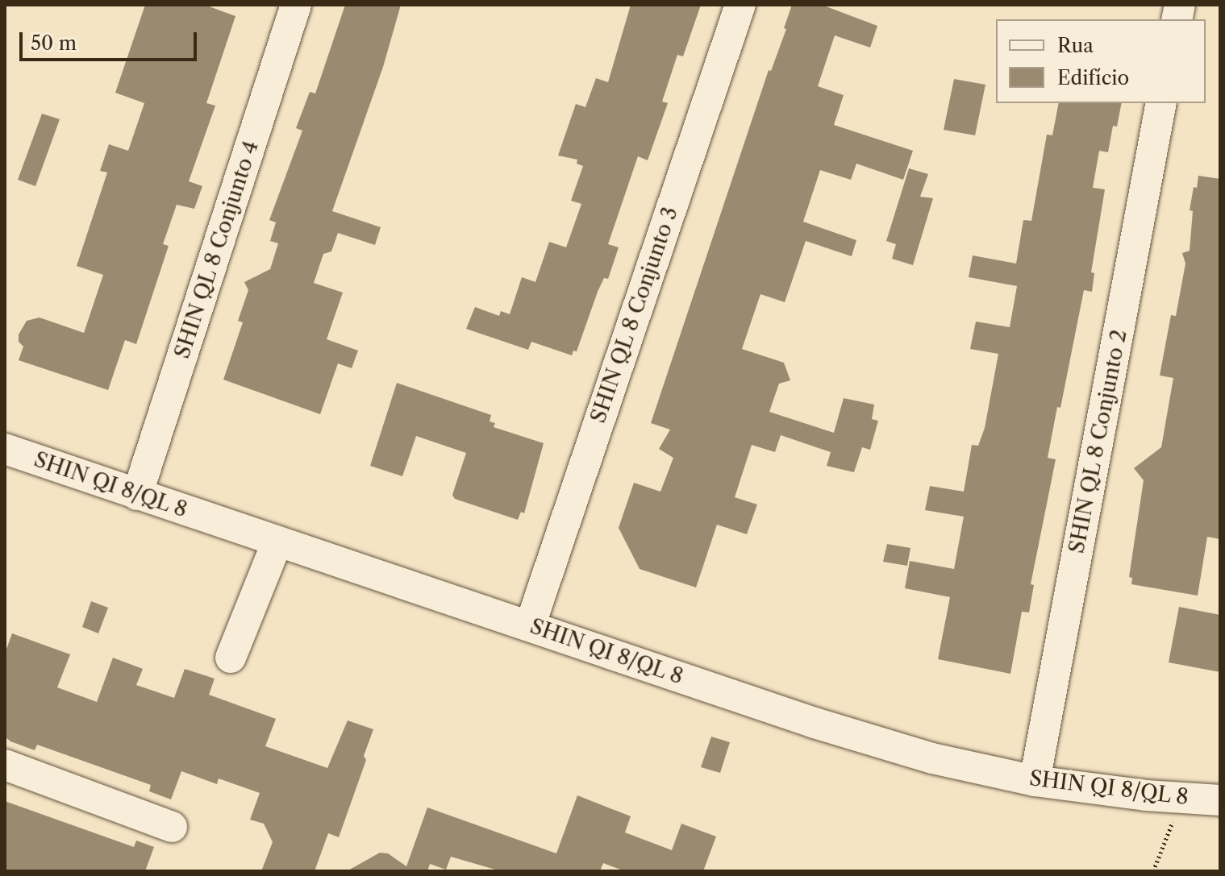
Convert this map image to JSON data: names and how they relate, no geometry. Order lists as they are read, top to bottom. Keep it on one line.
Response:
{"streets":{"street":["SHIN QL 8 Conjunto 4","SHIN QL 8 Conjunto 3","SHIN QL 8 Conjunto 2","SHIN QI 8/QL 8"]},"crossings":[["SHIN QL 8 Conjunto 4","SHIN QI 8/QL 8"],["SHIN QL 8 Conjunto 3","SHIN QI 8/QL 8"],["SHIN QL 8 Conjunto 2","SHIN QI 8/QL 8"]],"legend":["Rua","Edifício"],"scale_bar":"50 m"}
